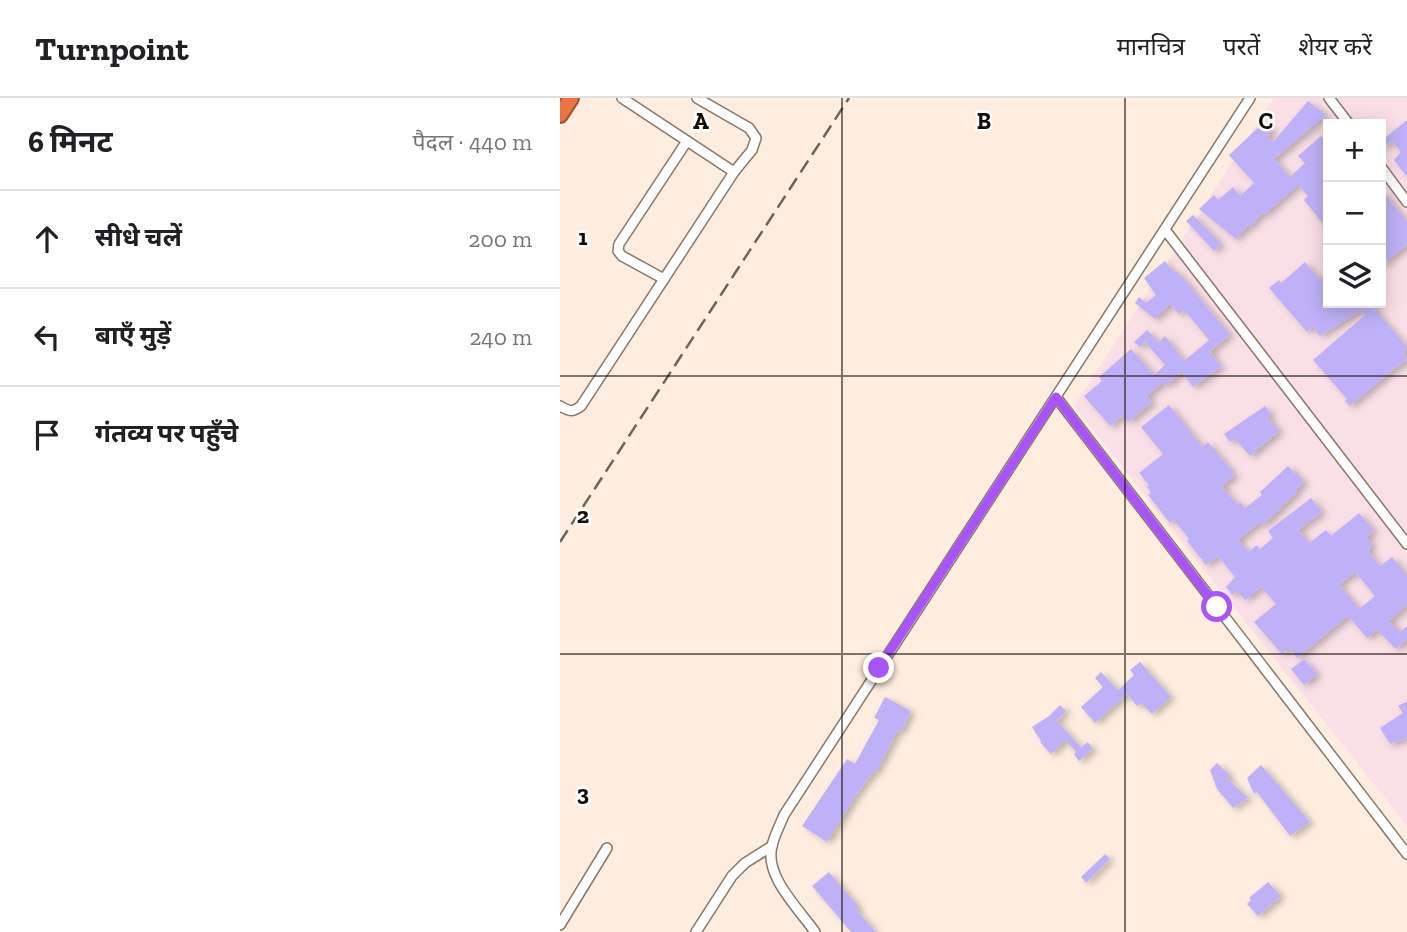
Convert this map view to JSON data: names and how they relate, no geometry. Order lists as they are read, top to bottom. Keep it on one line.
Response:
{"page":{"header":"Turnpoint","nav":["मानचित्र","परतें","शेयर करें"],"heading":["6 मिनट","पैदल · 440 m"],"map_buttons":["+","−"],"list":[["सीधे चलें","200 m"],["बाएँ मुड़ें","240 m"],"गंतव्य पर पहुँचे"]},"grid":{"columns":["A","B","C"],"rows":["1","2","3"]}}
